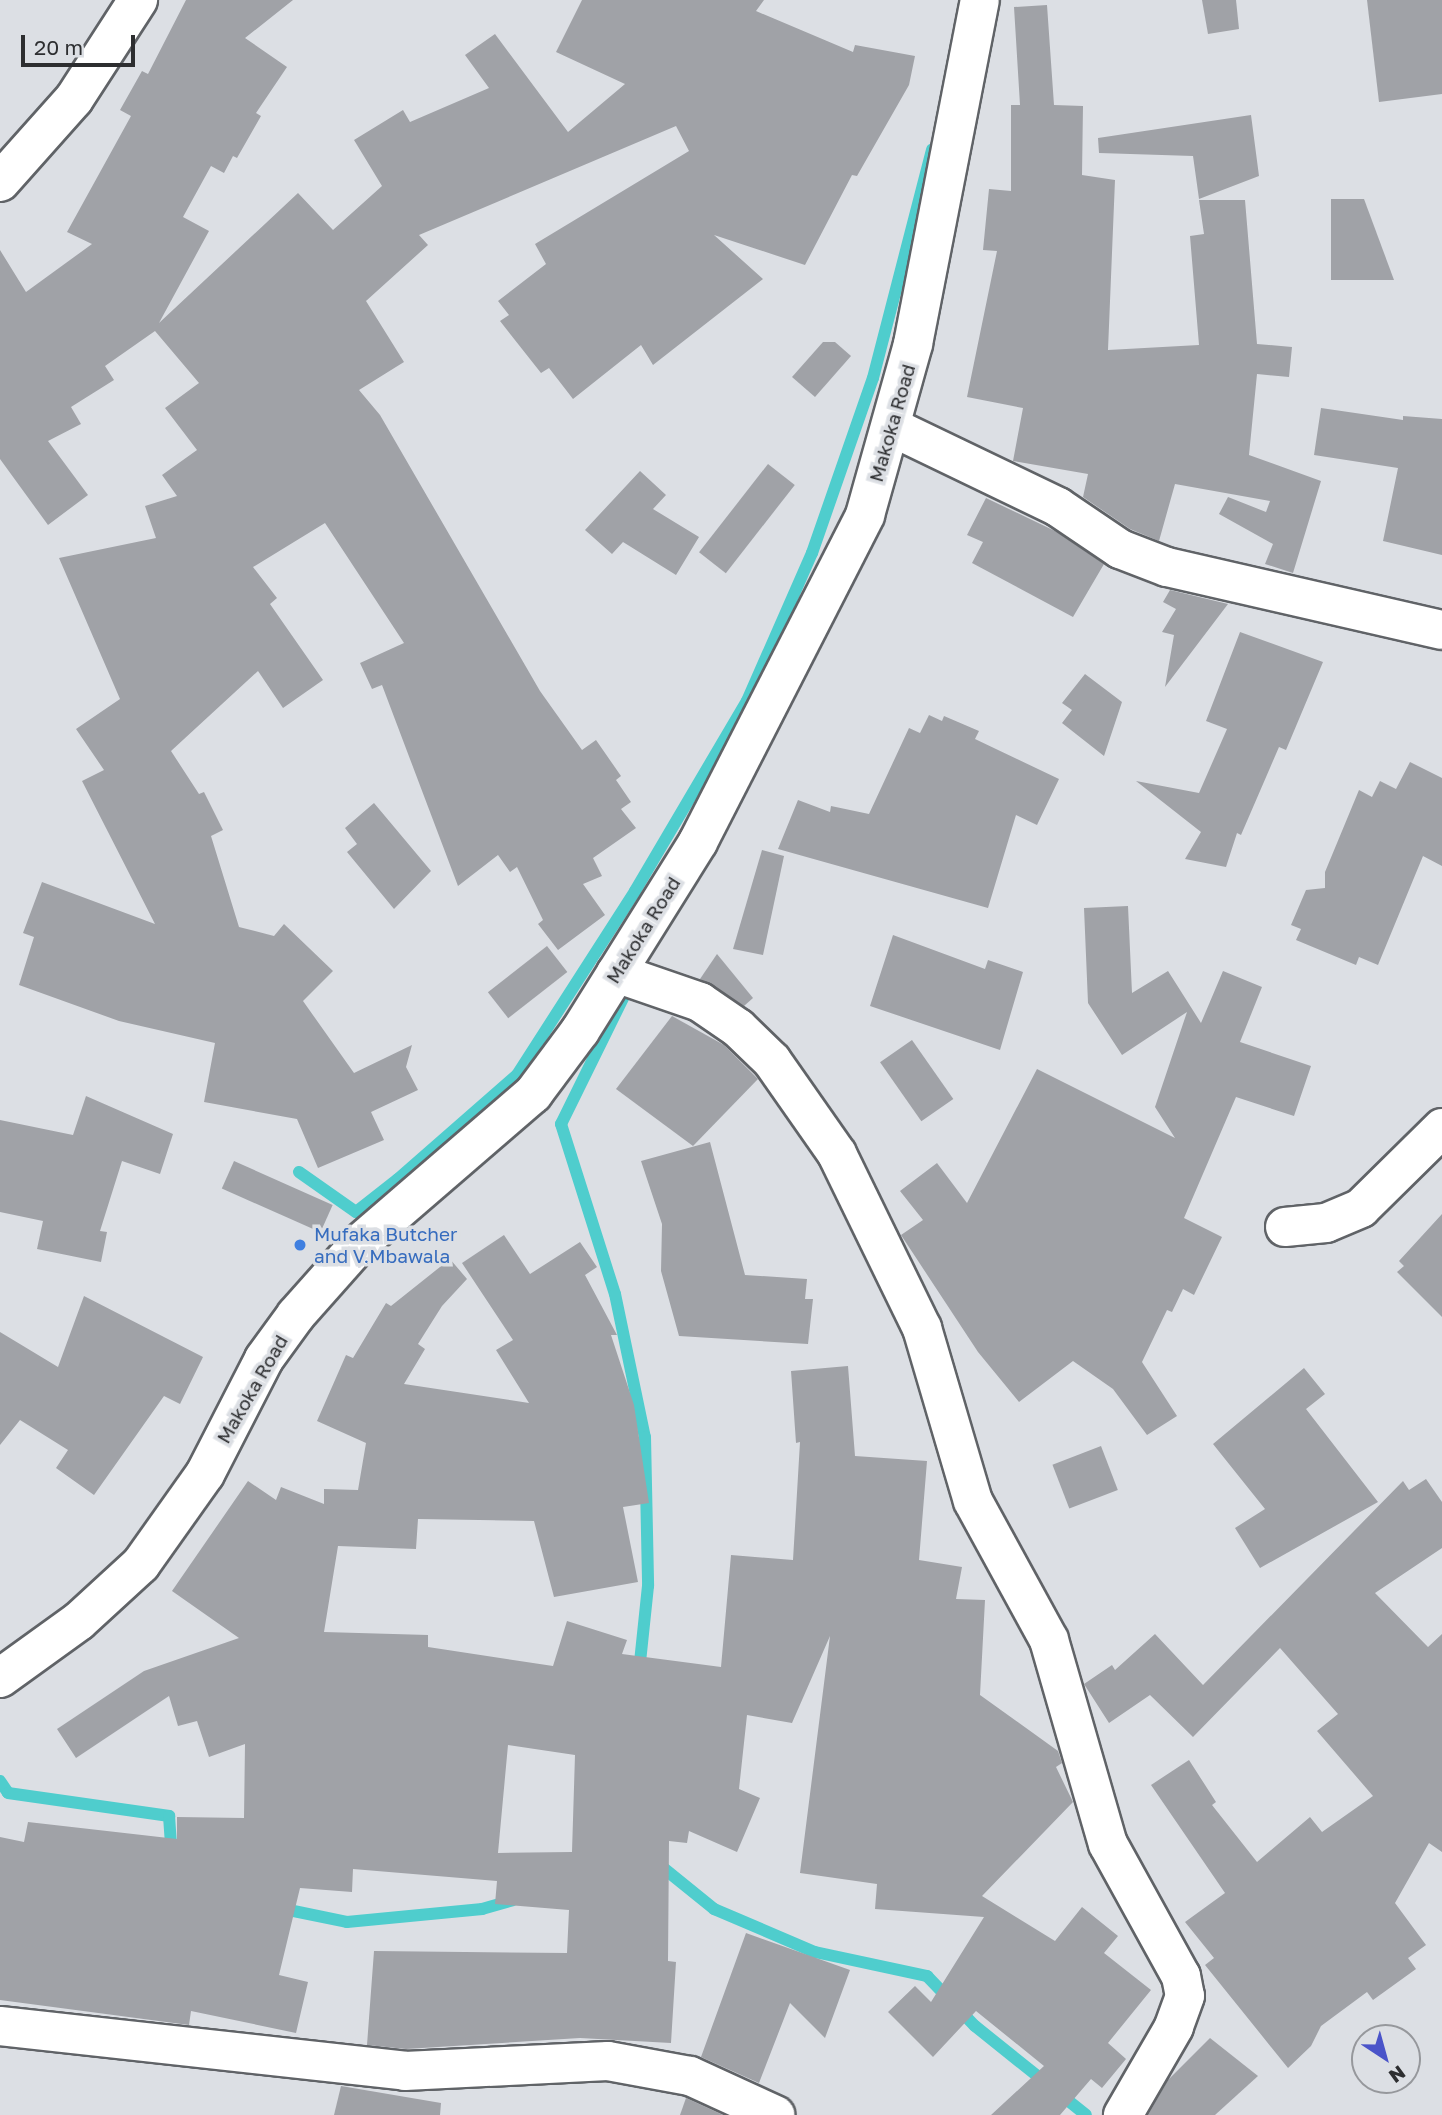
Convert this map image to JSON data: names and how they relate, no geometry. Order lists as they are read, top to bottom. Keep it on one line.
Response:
{"streets":{"street":["Makoka Road"]},"places":["Mufaka Butcher and V.Mbawala"],"scale_bar":"20 m","north":"bottom right"}
